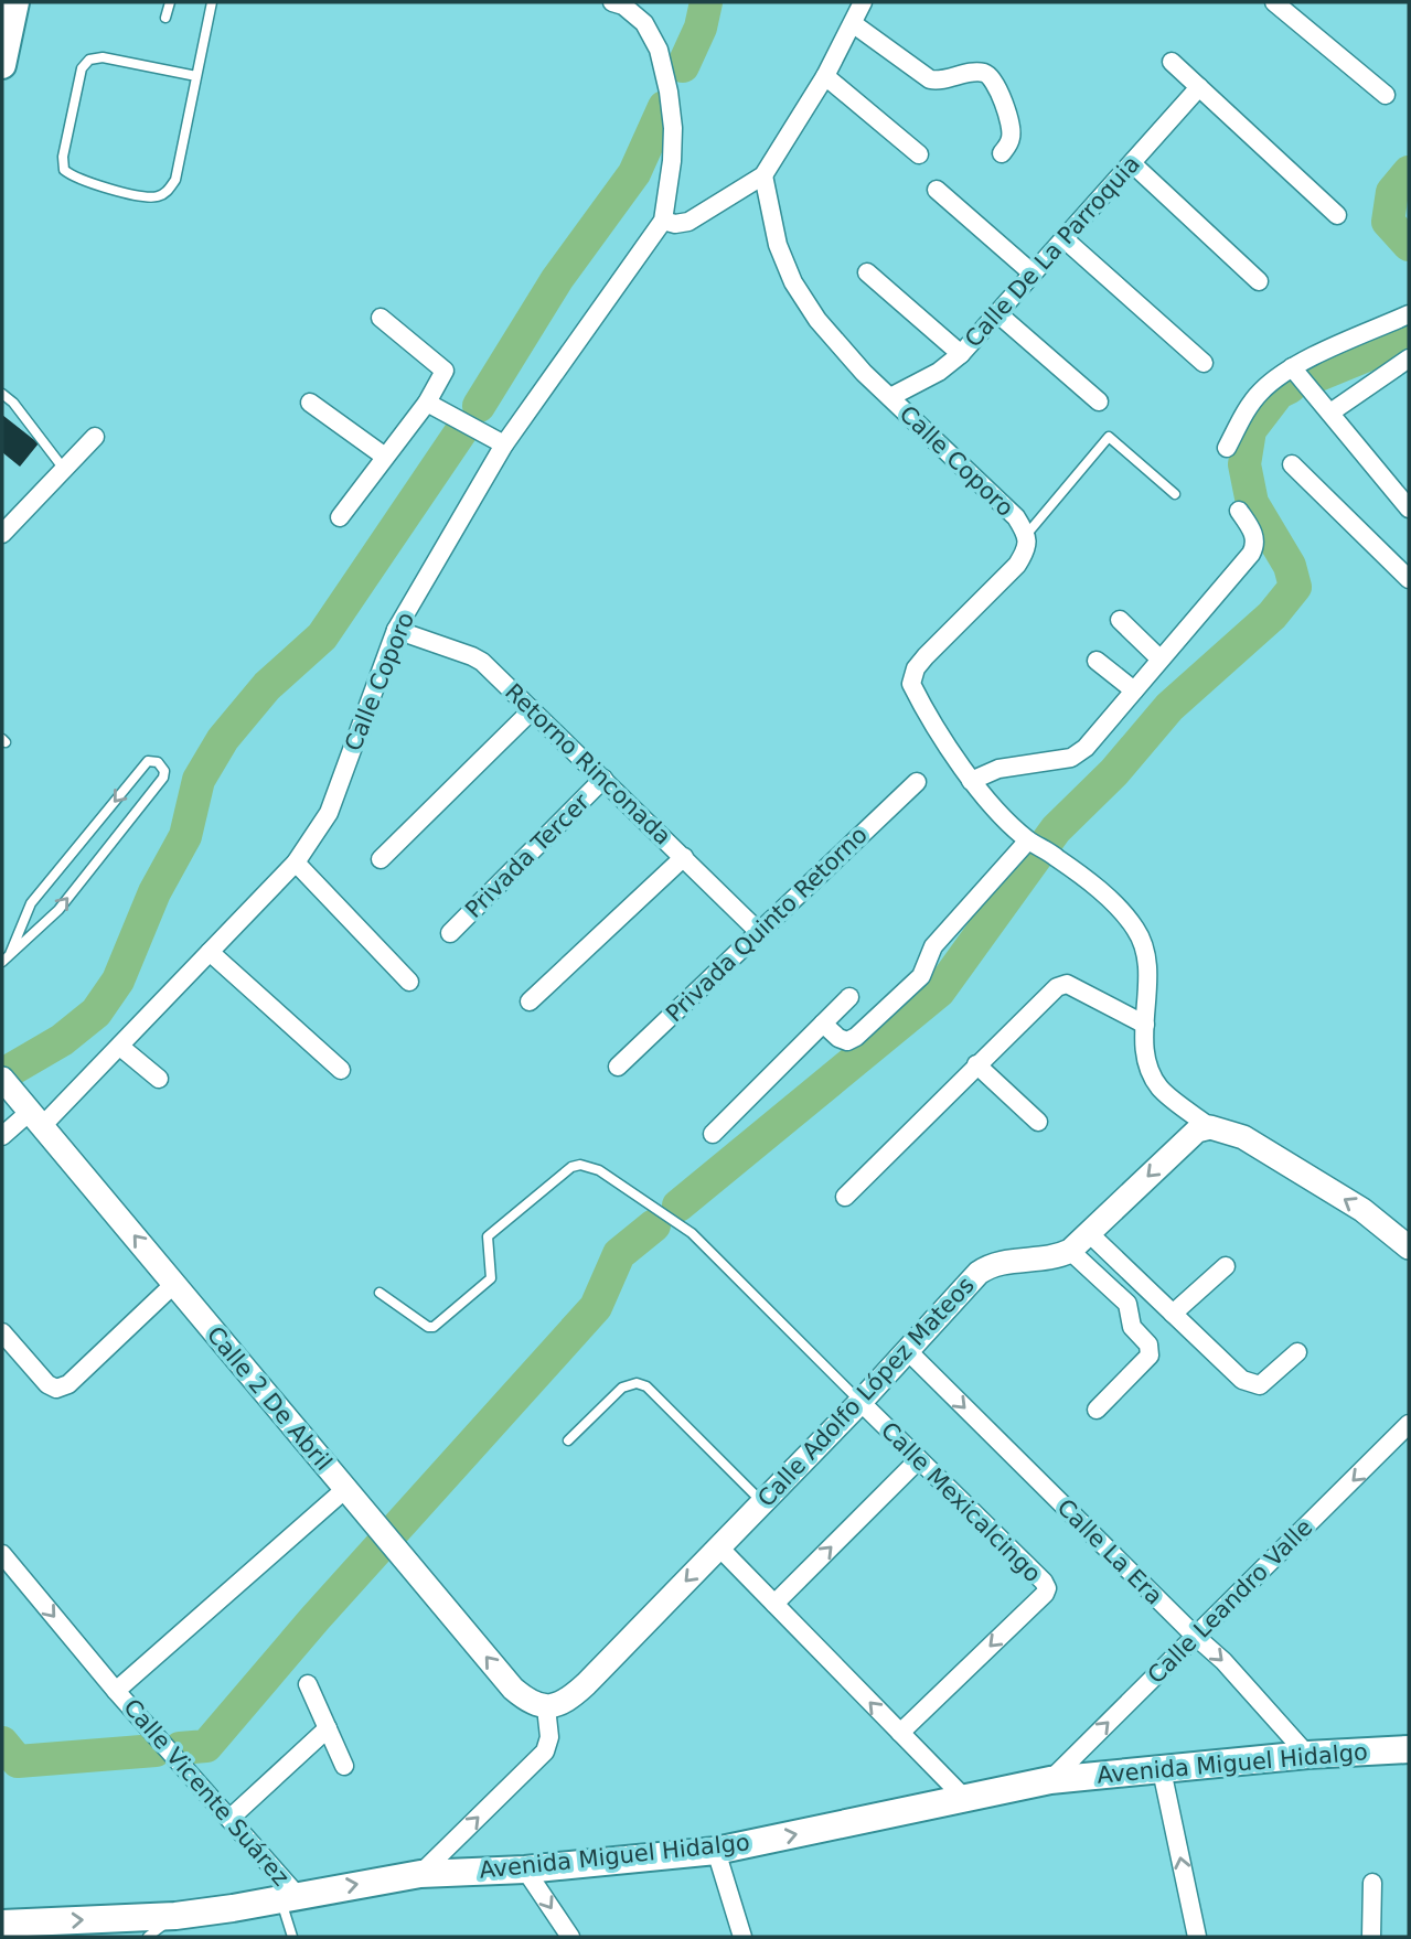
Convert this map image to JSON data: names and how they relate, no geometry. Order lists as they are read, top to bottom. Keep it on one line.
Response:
{"streets":{"main road":["Calle Adolfo López Mateos","Calle 2 De Abril","Avenida Miguel Hidalgo"],"street":["Calle De La Parroquia","Calle Coporo","Retorno Rinconada","Privada Tercer","Privada Quinto Retorno","Calle Mexicalcingo","Calle La Era","Calle Leandro Valle","Calle Vicente Suárez"]},"crossings":[["Calle De La Parroquia","Calle Coporo"],["Calle Coporo","Retorno Rinconada"],["Calle Coporo","Calle Adolfo López Mateos"],["Calle Coporo","Calle 2 De Abril"],["Retorno Rinconada","Privada Tercer"],["Retorno Rinconada","Privada Quinto Retorno"],["Calle Adolfo López Mateos","Calle 2 De Abril"],["Calle Adolfo López Mateos","Calle Mexicalcingo"],["Calle Adolfo López Mateos","Calle La Era"],["Calle La Era","Calle Leandro Valle"],["Calle La Era","Avenida Miguel Hidalgo"],["Calle Leandro Valle","Avenida Miguel Hidalgo"],["Avenida Miguel Hidalgo","Calle Vicente Suárez"]],"one_way":["Calle Adolfo López Mateos","Calle 2 De Abril","Calle La Era","Avenida Miguel Hidalgo","Calle Vicente Suárez"]}
